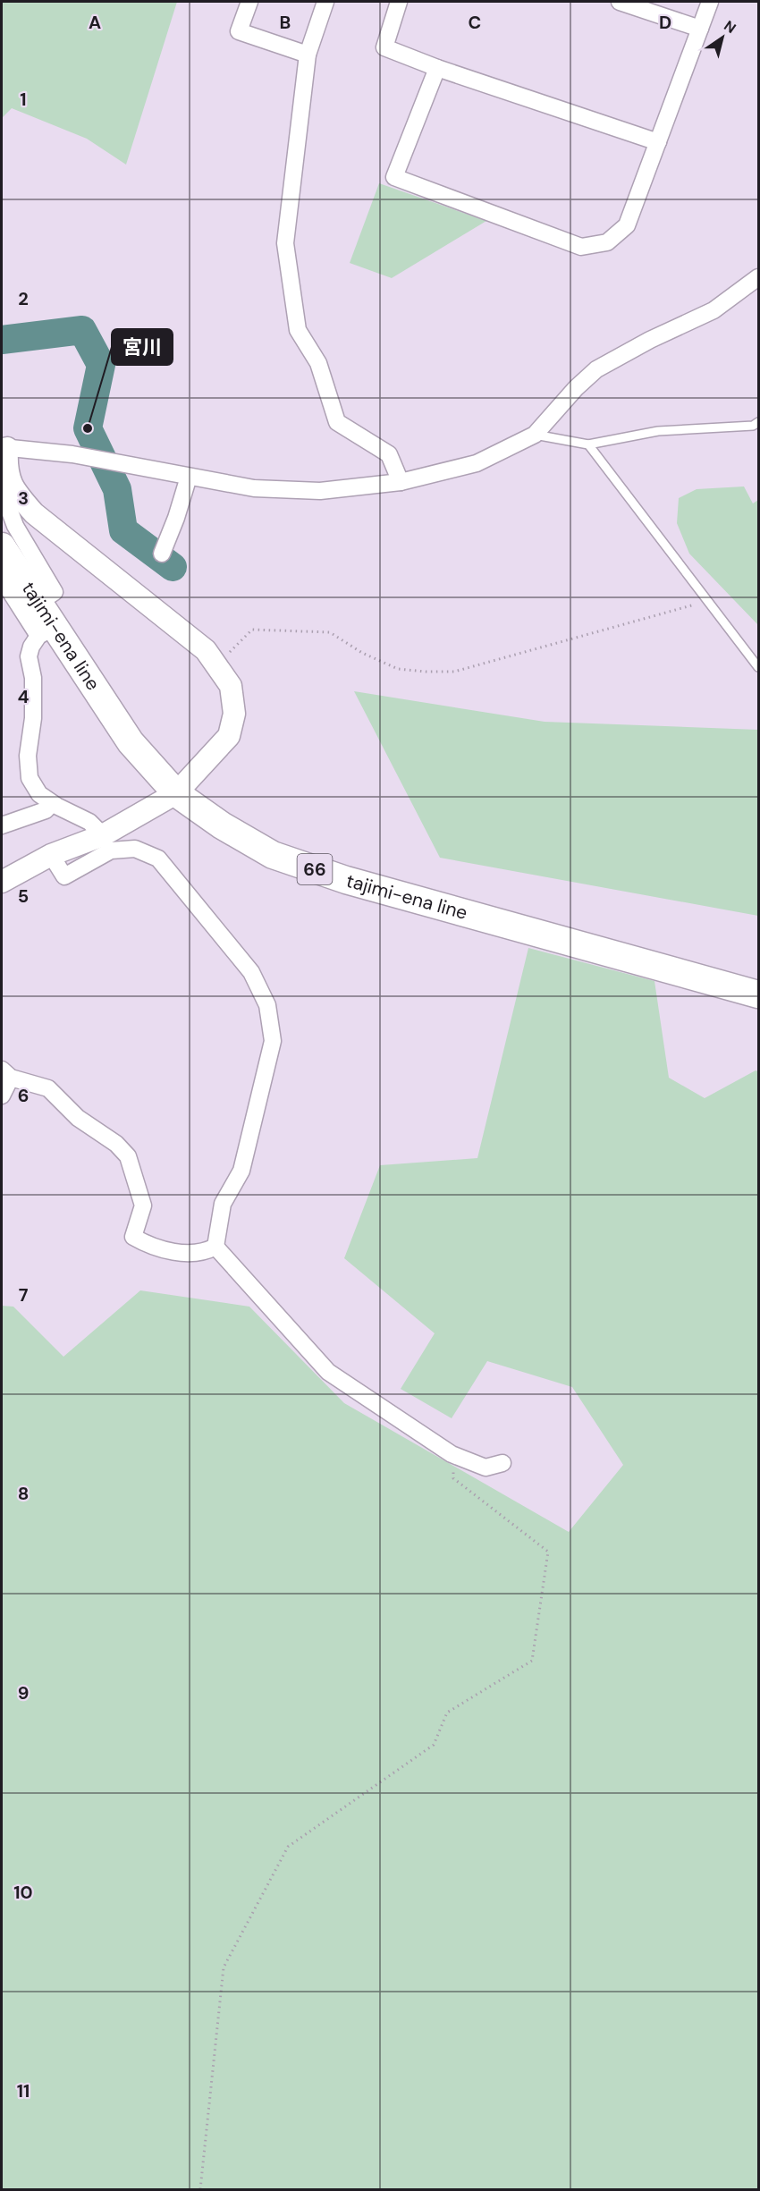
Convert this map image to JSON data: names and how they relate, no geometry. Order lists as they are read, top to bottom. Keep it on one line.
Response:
{"streets":{"main road":["tajimi-ena line","66"]},"places":["宮川"],"north":"top right","grid":{"columns":["A","B","C","D"],"rows":["1","2","3","4","5","6","7","8","9","10","11"]}}
